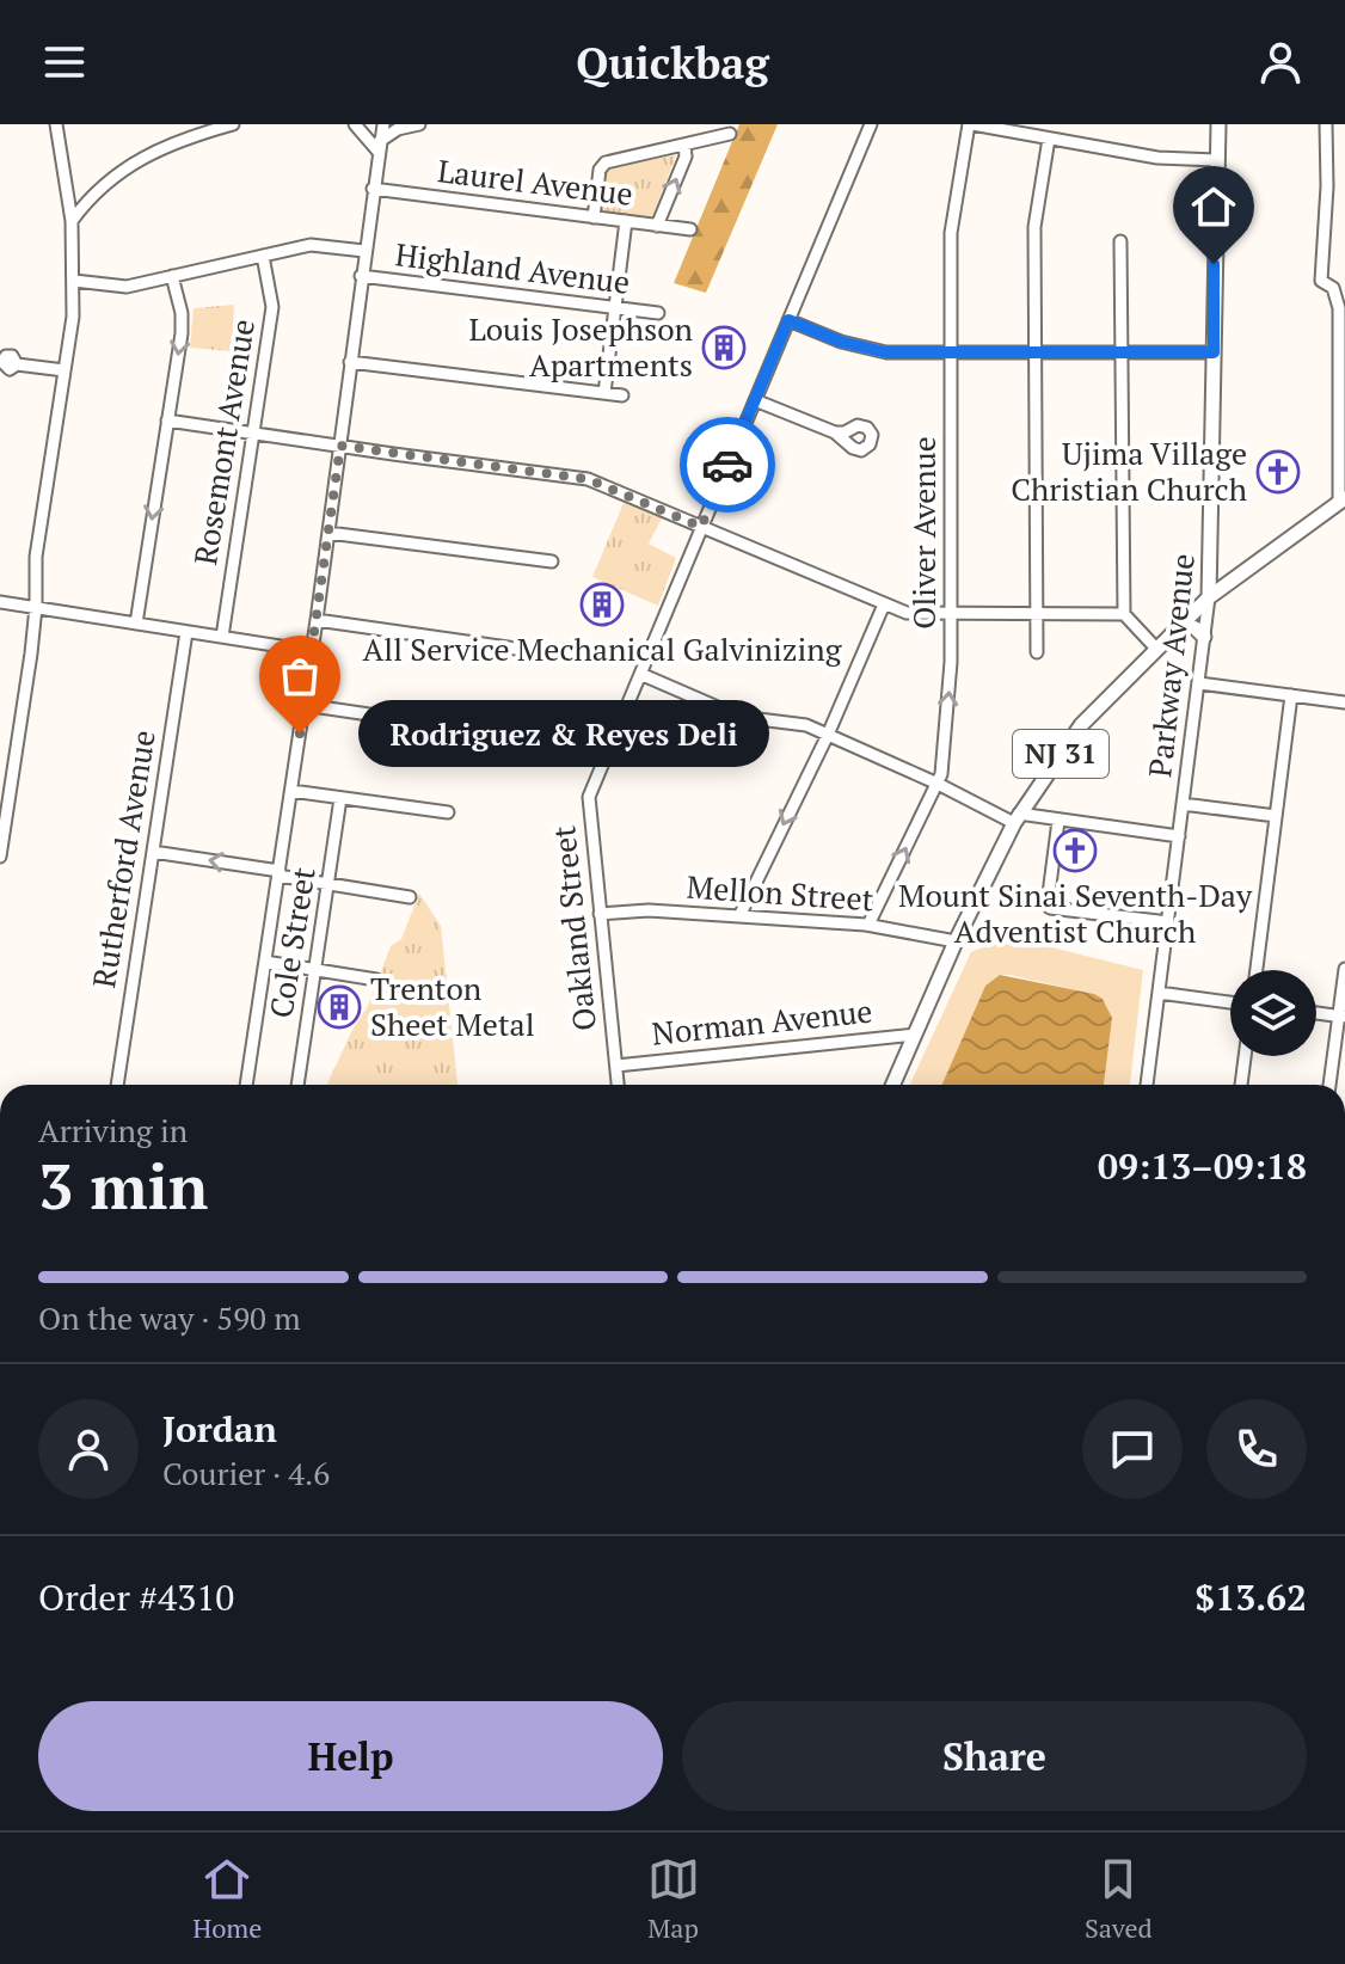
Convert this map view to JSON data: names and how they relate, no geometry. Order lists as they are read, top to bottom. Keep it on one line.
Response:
{"streets":{"main road":["Parkway Avenue","NJ 31"],"street":["Laurel Avenue","Highland Avenue","Rosemont Avenue","Oliver Avenue","Rutherford Avenue","Mellon Street","Oakland Street","Cole Street","Norman Avenue"]},"crossings":[["Oliver Avenue","Mellon Street"],["Parkway Avenue","NJ 31"],["NJ 31","Mellon Street"],["NJ 31","Norman Avenue"],["Mellon Street","Oakland Street"],["Oakland Street","Norman Avenue"]],"places":{"building":["Louis Josephson Apartments","All Service Mechanical Galvinizing","Trenton Sheet Metal"],"church":["Ujima Village Christian Church","Mount Sinai Seventh-Day Adventist Church"],"other":["Rodriguez & Reyes Deli"]},"page":{"header":"Quickbag","bubble":"Rodriguez & Reyes Deli","heading":["3 min","Arriving in","09:13–09:18"],"panel":["Jordan","Courier · 4.6","Order #4310","$13.62"],"bar":"On the way · 590 m","buttons":["Help","Share"],"tabs":["Home","Map","Saved"]}}
